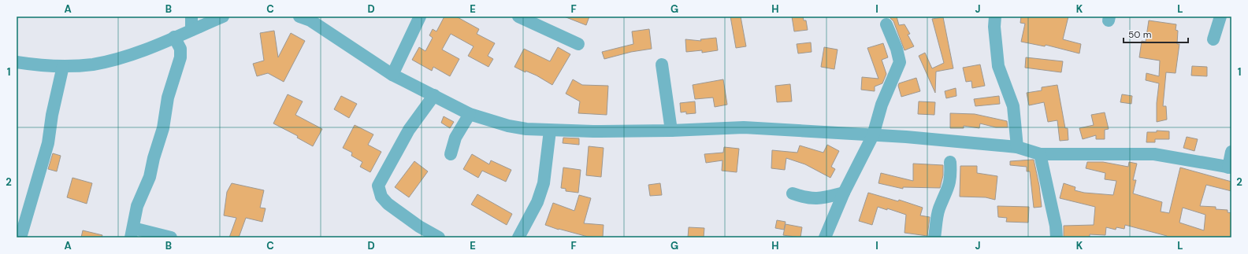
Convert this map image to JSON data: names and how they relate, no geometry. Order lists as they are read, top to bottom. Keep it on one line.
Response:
{"scale_bar":"50 m","grid":{"columns":["A","B","C","D","E","F","G","H","I","J","K","L"],"rows":["1","2"]}}
